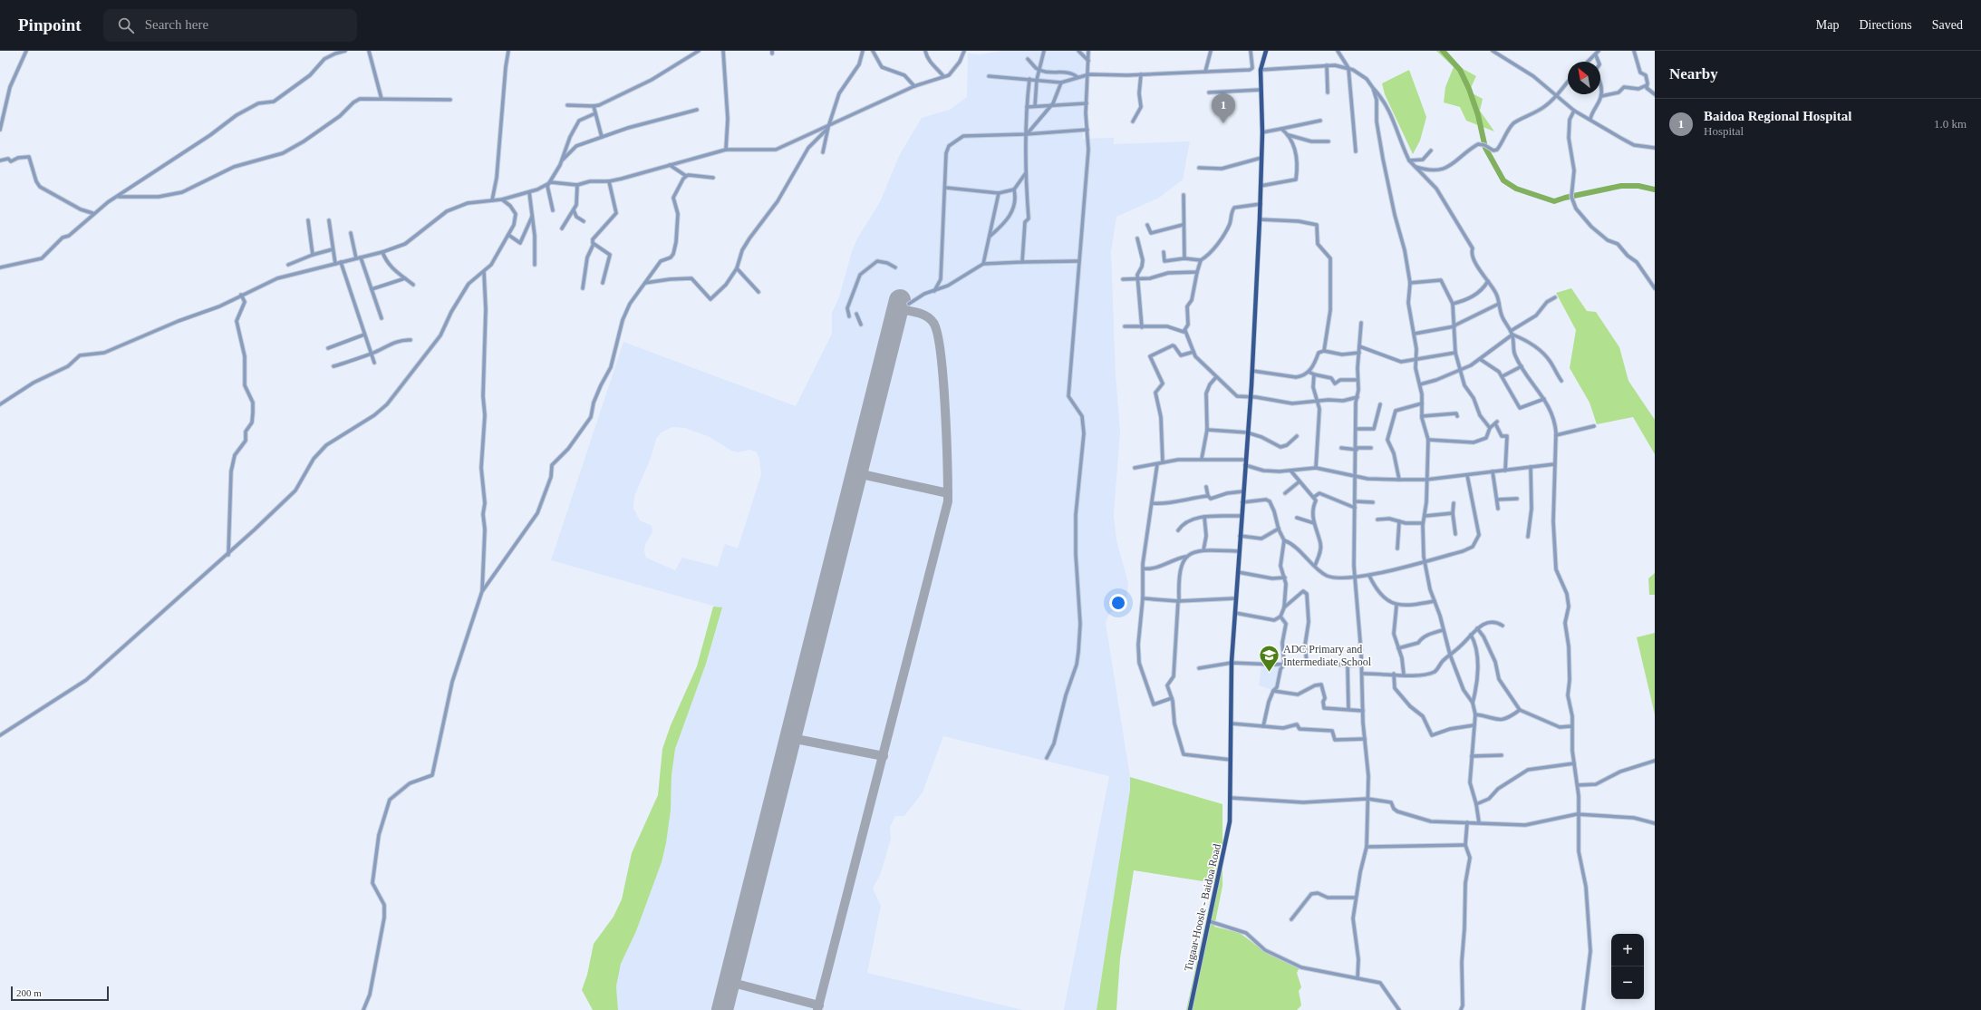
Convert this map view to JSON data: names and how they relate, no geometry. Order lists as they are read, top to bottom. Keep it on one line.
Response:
{"streets":{"main road":["Tugaar-Hoosle - Baidoa Road"]},"places":{"school or university":["ADC Primary and Intermediate School"]},"scale_bar":"200 m","north":"top left","page":{"header":"Pinpoint","search":"Search here","nav":["Map","Directions","Saved"],"heading":"Nearby","pins":"1","list":[{"mark":"1","name":"Baidoa Regional Hospital","note":"Hospital","value":"1.0 km"}],"map_buttons":["+","−"],"scale":"200 m"}}
